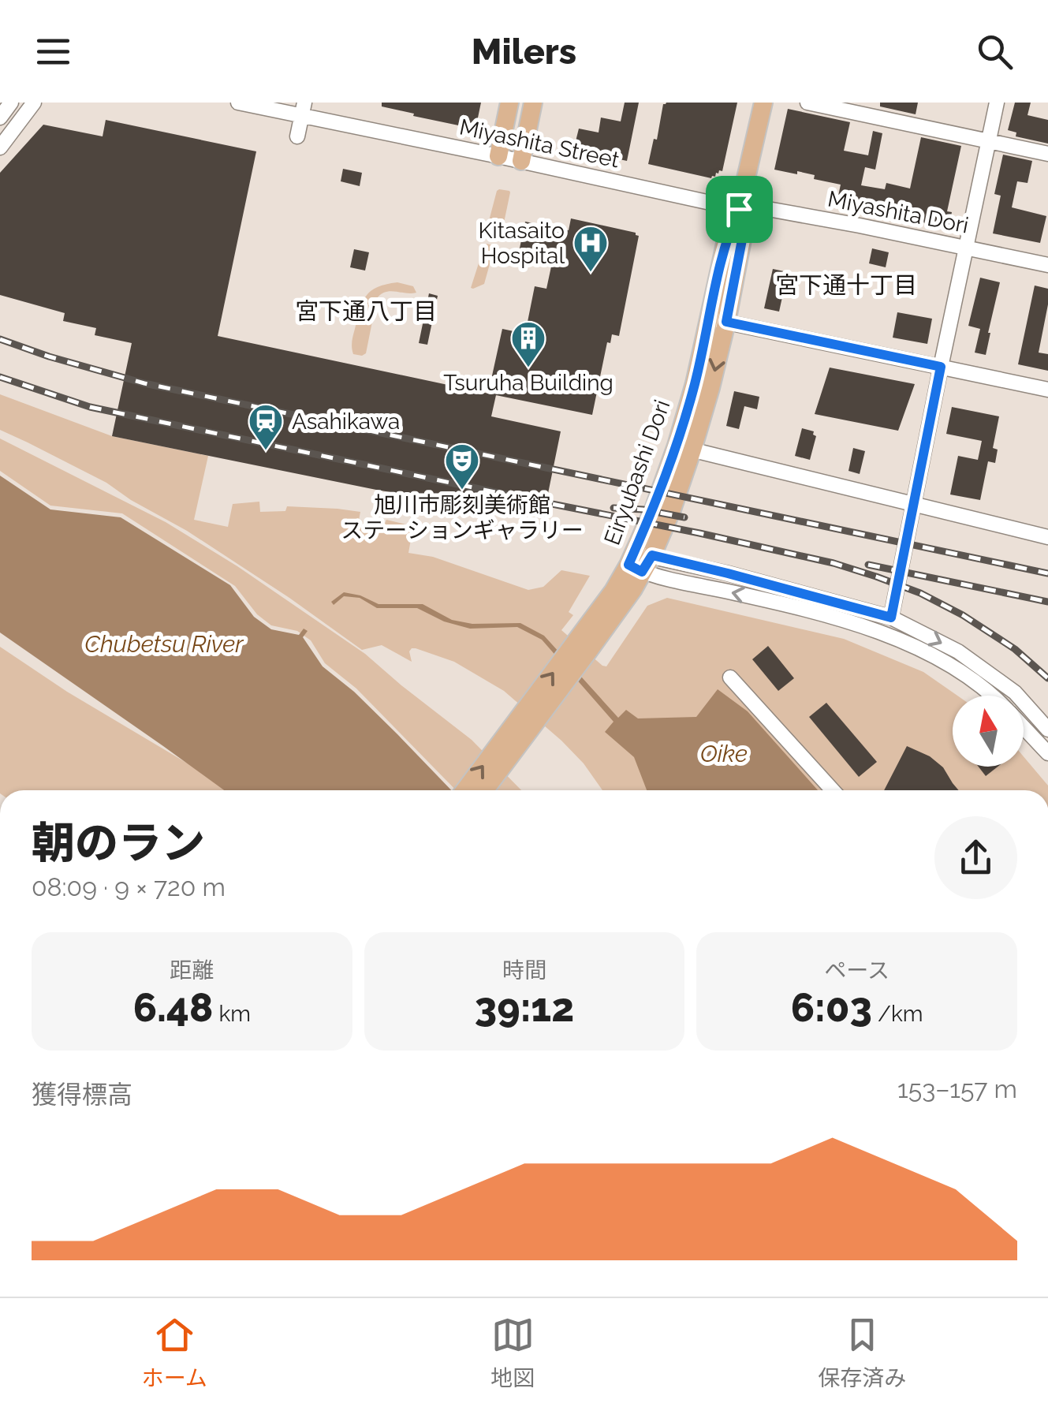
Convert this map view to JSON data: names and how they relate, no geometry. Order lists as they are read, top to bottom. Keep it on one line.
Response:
{"streets":{"main road":["Eiryubashi Dori"],"street":["Miyashita Street","Miyashita Dori"]},"crossings":[["Miyashita Street","Miyashita Dori"],["Miyashita Street","Eiryubashi Dori"],["Miyashita Dori","Eiryubashi Dori"]],"districts":["宮下通十丁目","宮下通八丁目"],"water":["Chubetsu River","Oike"],"places":{"hospital":["Kitasaito Hospital"],"building":["Tsuruha Building"],"station":["Asahikawa"],"theatre":["旭川市彫刻美術館 ステーションギャラリー"]},"north":"top","page":{"header":"Milers","heading":["朝のラン","08:09 · 9 × 720 m"],"stats":[["距離","6.48 km"],["時間","39:12"],["ペース","6:03 /km"]],"chart":["獲得標高","153–157 m"],"tabs":["ホーム","地図","保存済み"]}}
